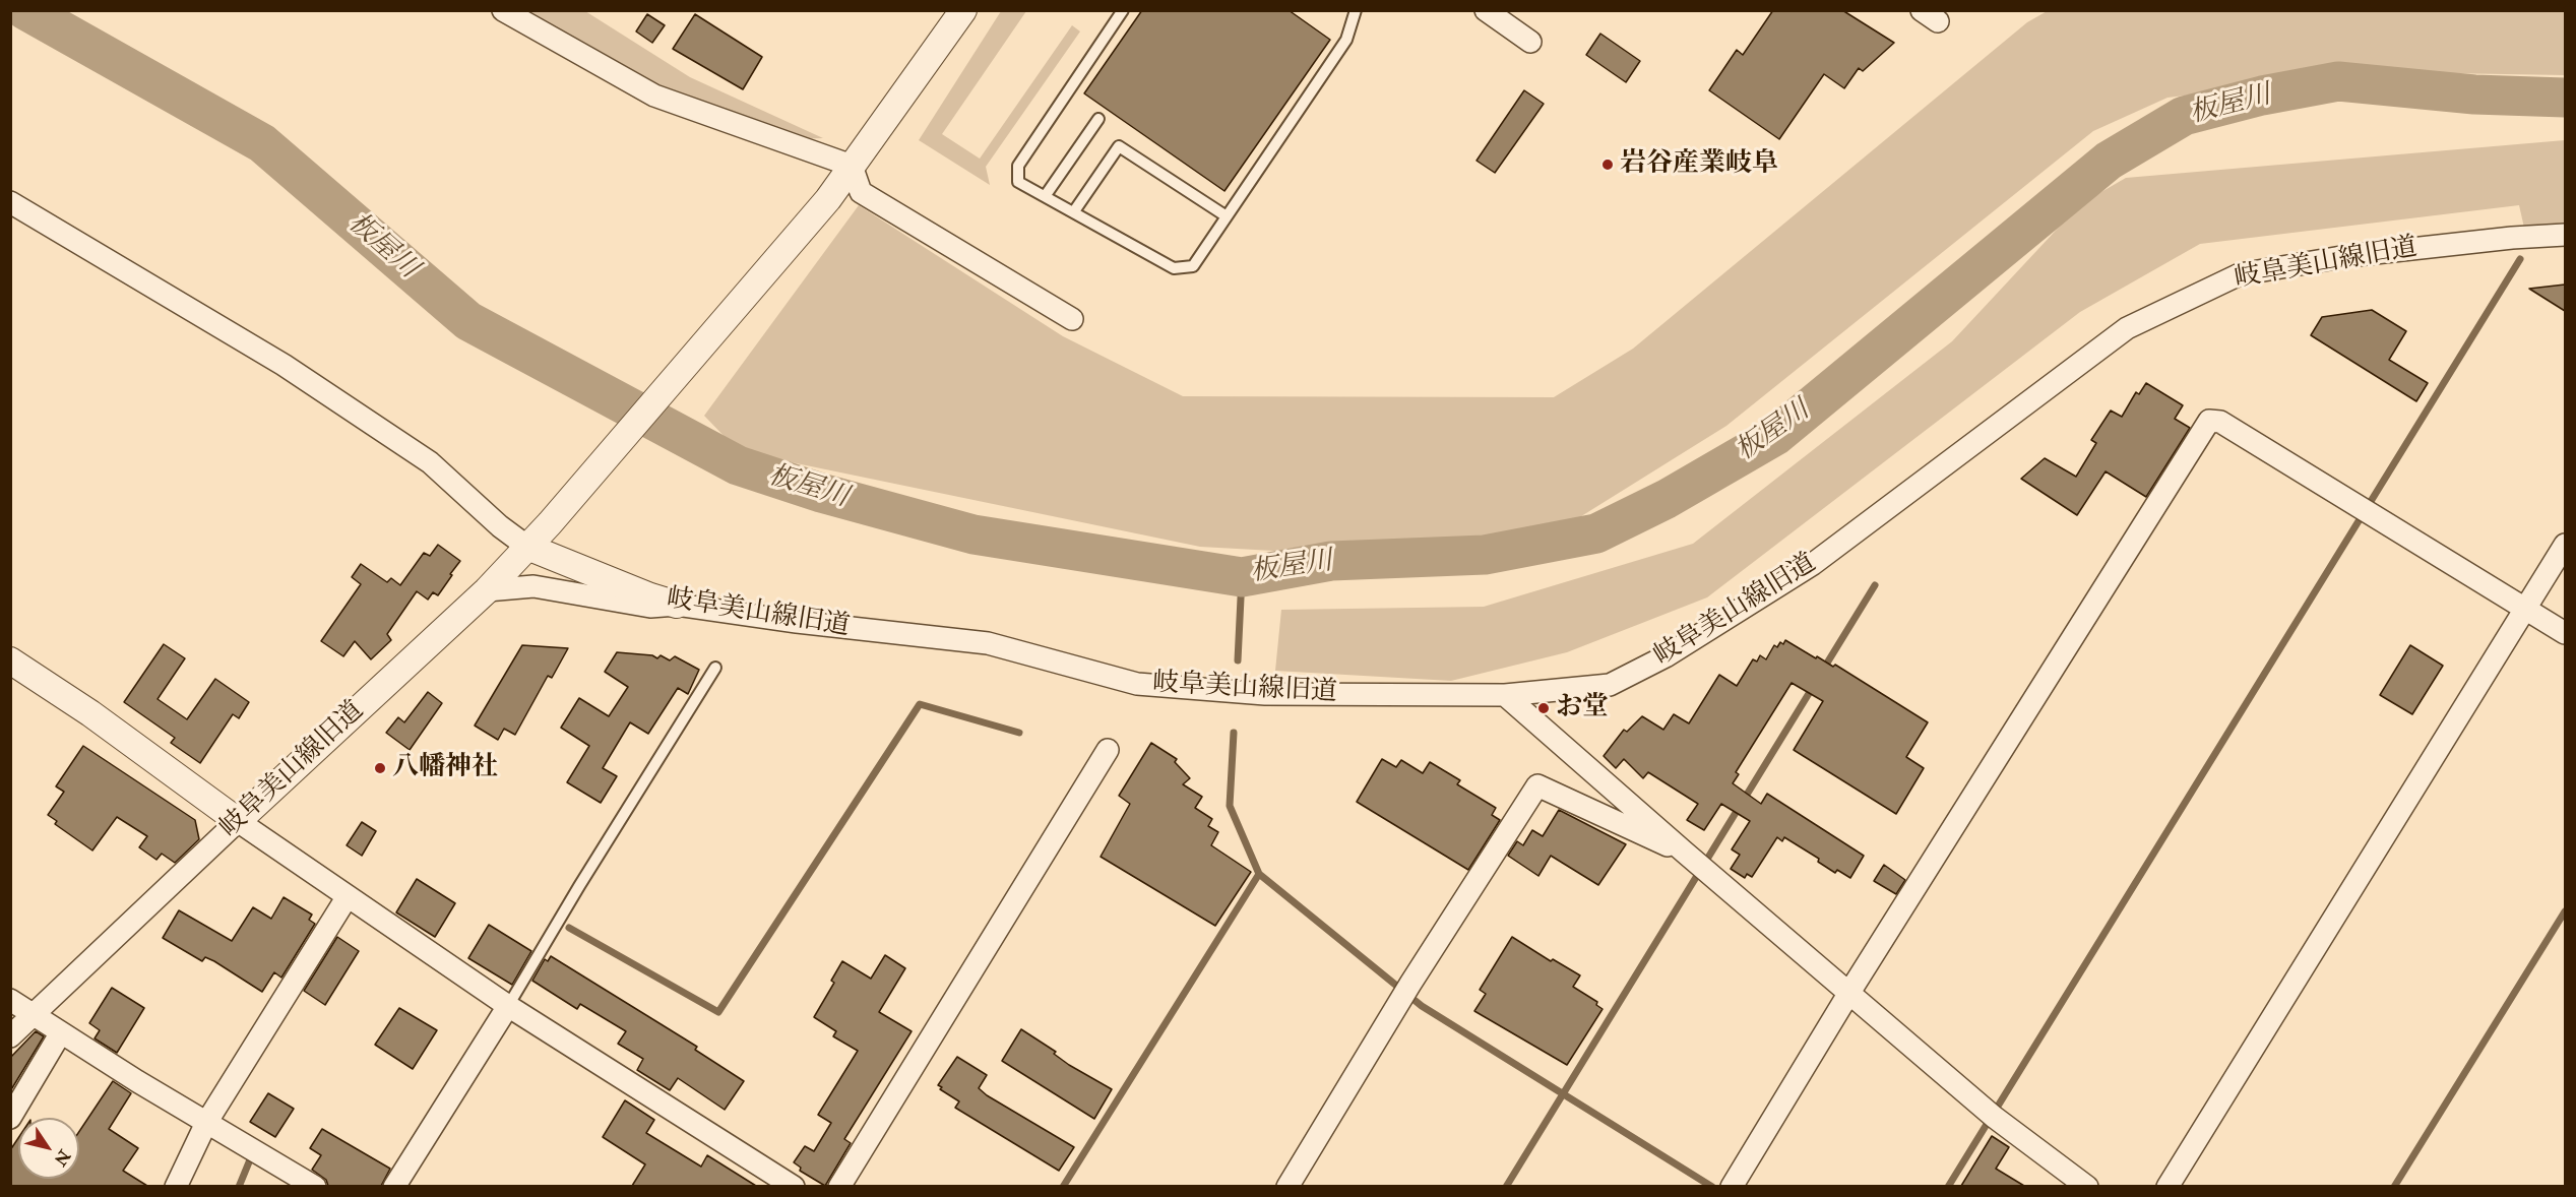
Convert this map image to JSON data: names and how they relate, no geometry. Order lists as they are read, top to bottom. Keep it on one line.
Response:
{"streets":{"street":["岐阜美山線旧道"]},"water":["板屋川"],"places":["岩谷産業岐阜","お堂","八幡神社"],"north":"bottom right"}
